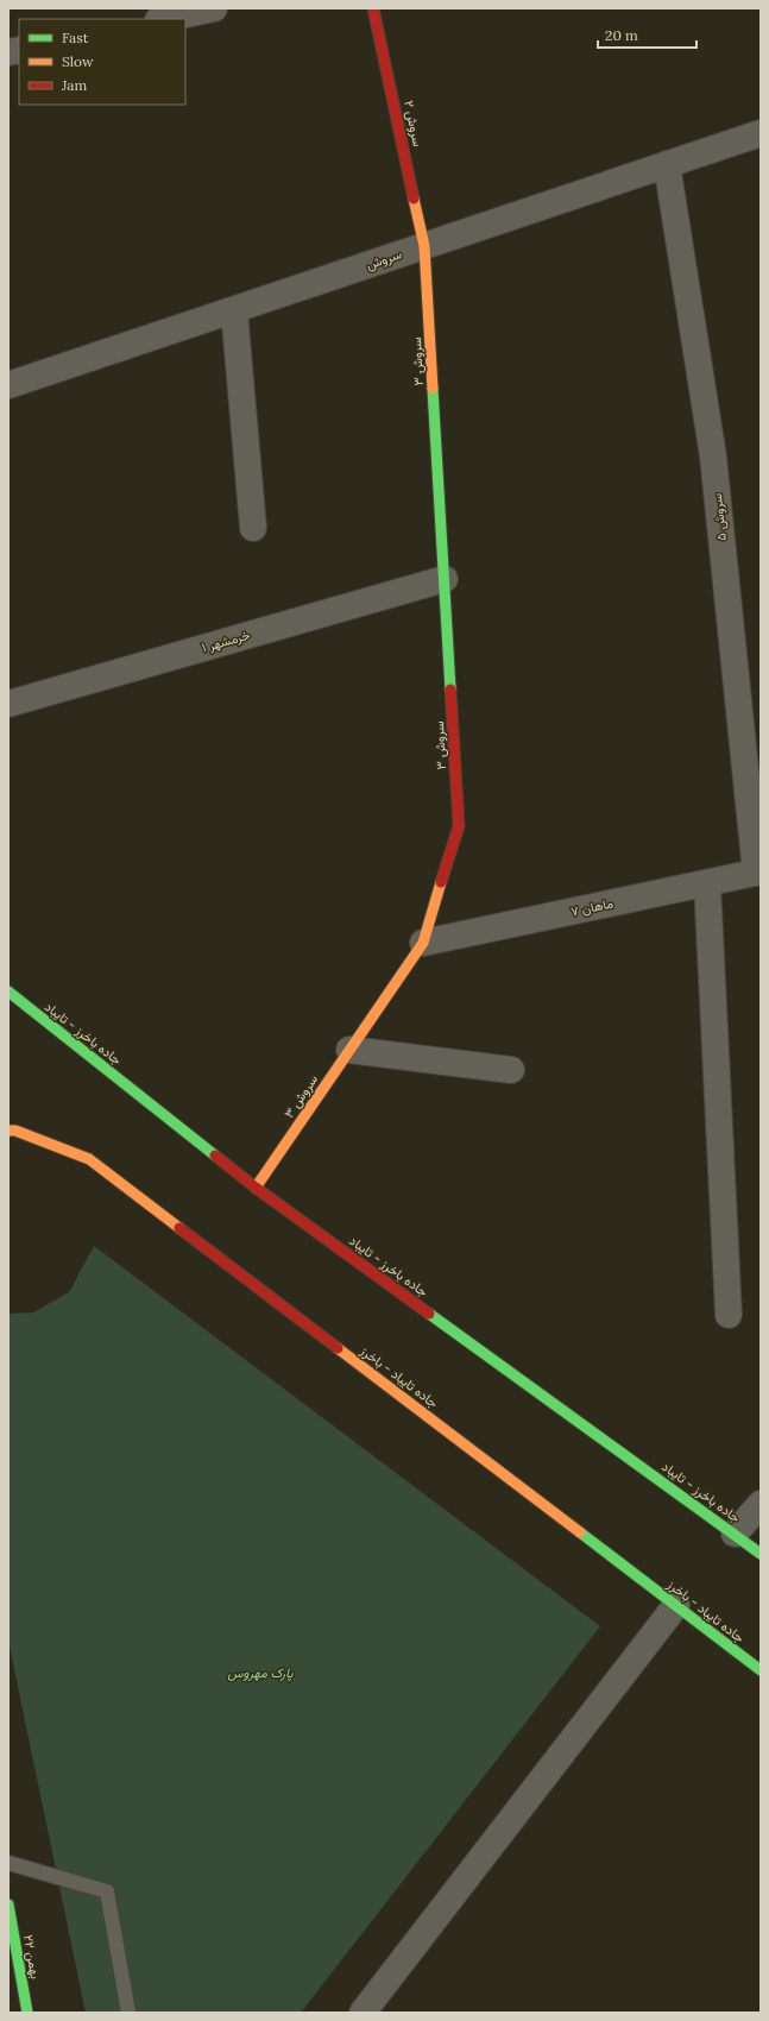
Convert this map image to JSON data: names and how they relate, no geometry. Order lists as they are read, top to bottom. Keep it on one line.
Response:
{"streets":{"main road":["سروش ۲","سروش ۳","جاده باخرز - تایباد","جاده تایباد - باخرز","۲۲ بهمن"],"street":["سروش","سروش ۵","خرمشهر ۱","ماهان ۷"]},"crossings":[["سروش ۲","سروش"],["سروش ۲","سروش ۳"],["سروش","سروش ۳"],["سروش","سروش ۵"],["سروش ۳","خرمشهر ۱"],["سروش ۳","ماهان ۷"],["سروش ۳","جاده باخرز - تایباد"],["سروش ۵","ماهان ۷"]],"parks":["پارک مهروس"],"legend":["Fast","Slow","Jam"],"scale_bar":"20 m"}
